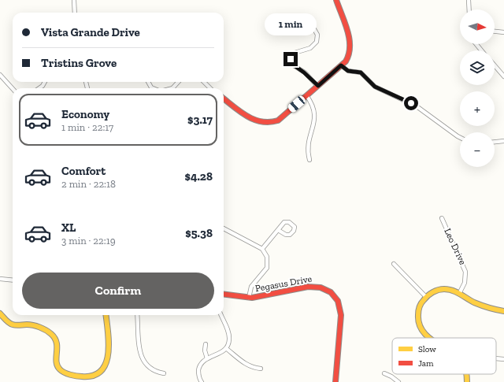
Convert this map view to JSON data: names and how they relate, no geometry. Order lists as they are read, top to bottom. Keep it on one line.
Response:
{"streets":{"street":["Leo Drive","Pegasus Drive"]},"legend":["Slow","Jam"],"north":"right","page":{"map_buttons":["+","−"],"banner":["Vista Grande Drive","Tristins Grove"],"bubble":"1 min","list":[{"name":"Economy","note":"1 min · 22:17","value":"$3.17"},{"name":"Comfort","note":"2 min · 22:18","value":"$4.28"},{"name":"XL","note":"3 min · 22:19","value":"$5.38"}],"buttons":"Confirm"}}
